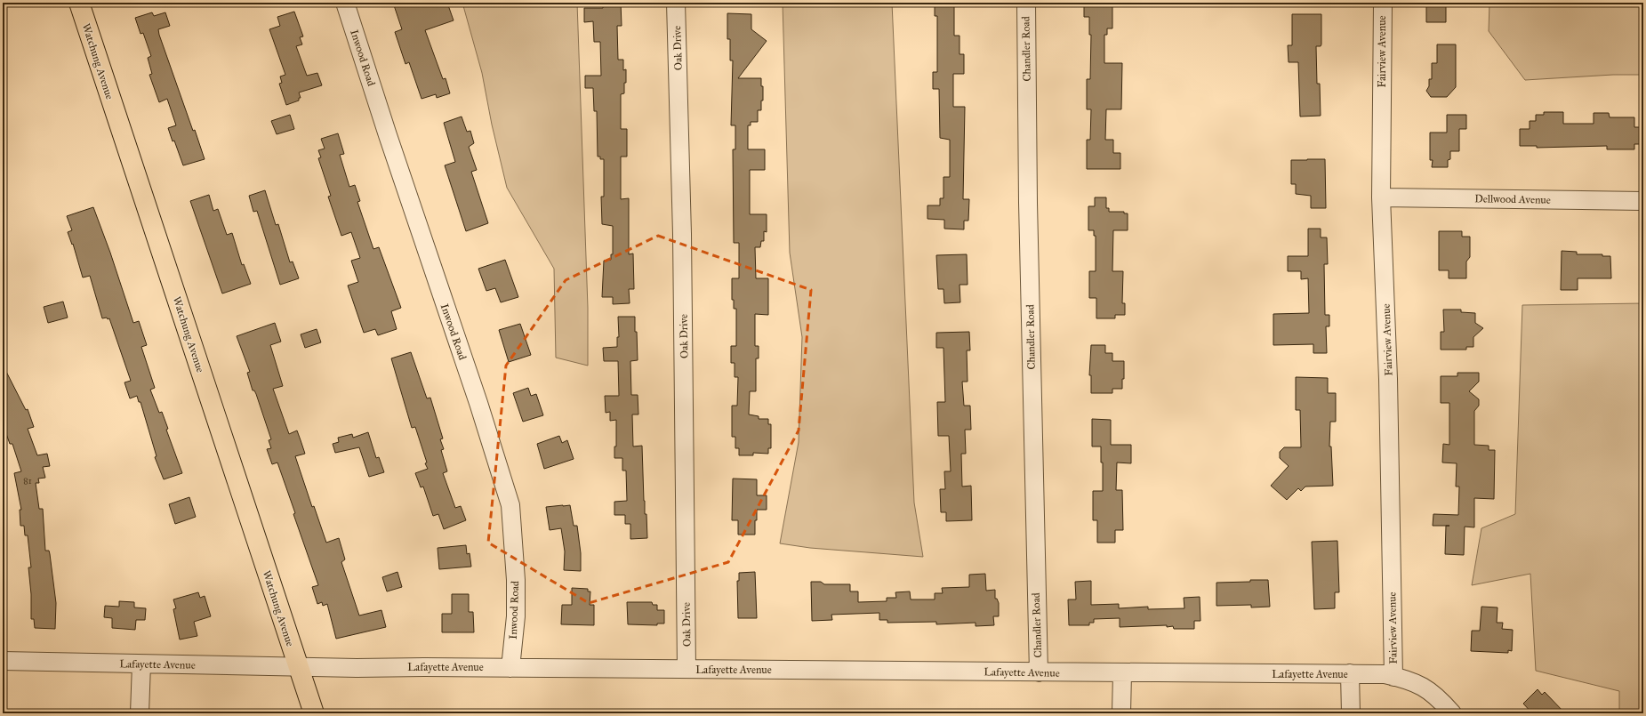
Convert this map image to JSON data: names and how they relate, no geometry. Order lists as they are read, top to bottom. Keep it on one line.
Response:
{"streets":{"main road":["Watchung Avenue"],"street":["Oak Drive","Chandler Road","Fairview Avenue","Inwood Road","Dellwood Avenue","Lafayette Avenue"]},"crossings":[["Oak Drive","Lafayette Avenue"],["Chandler Road","Lafayette Avenue"],["Fairview Avenue","Dellwood Avenue"],["Fairview Avenue","Lafayette Avenue"],["Inwood Road","Lafayette Avenue"],["Watchung Avenue","Lafayette Avenue"]],"house_numbers":["81"]}
